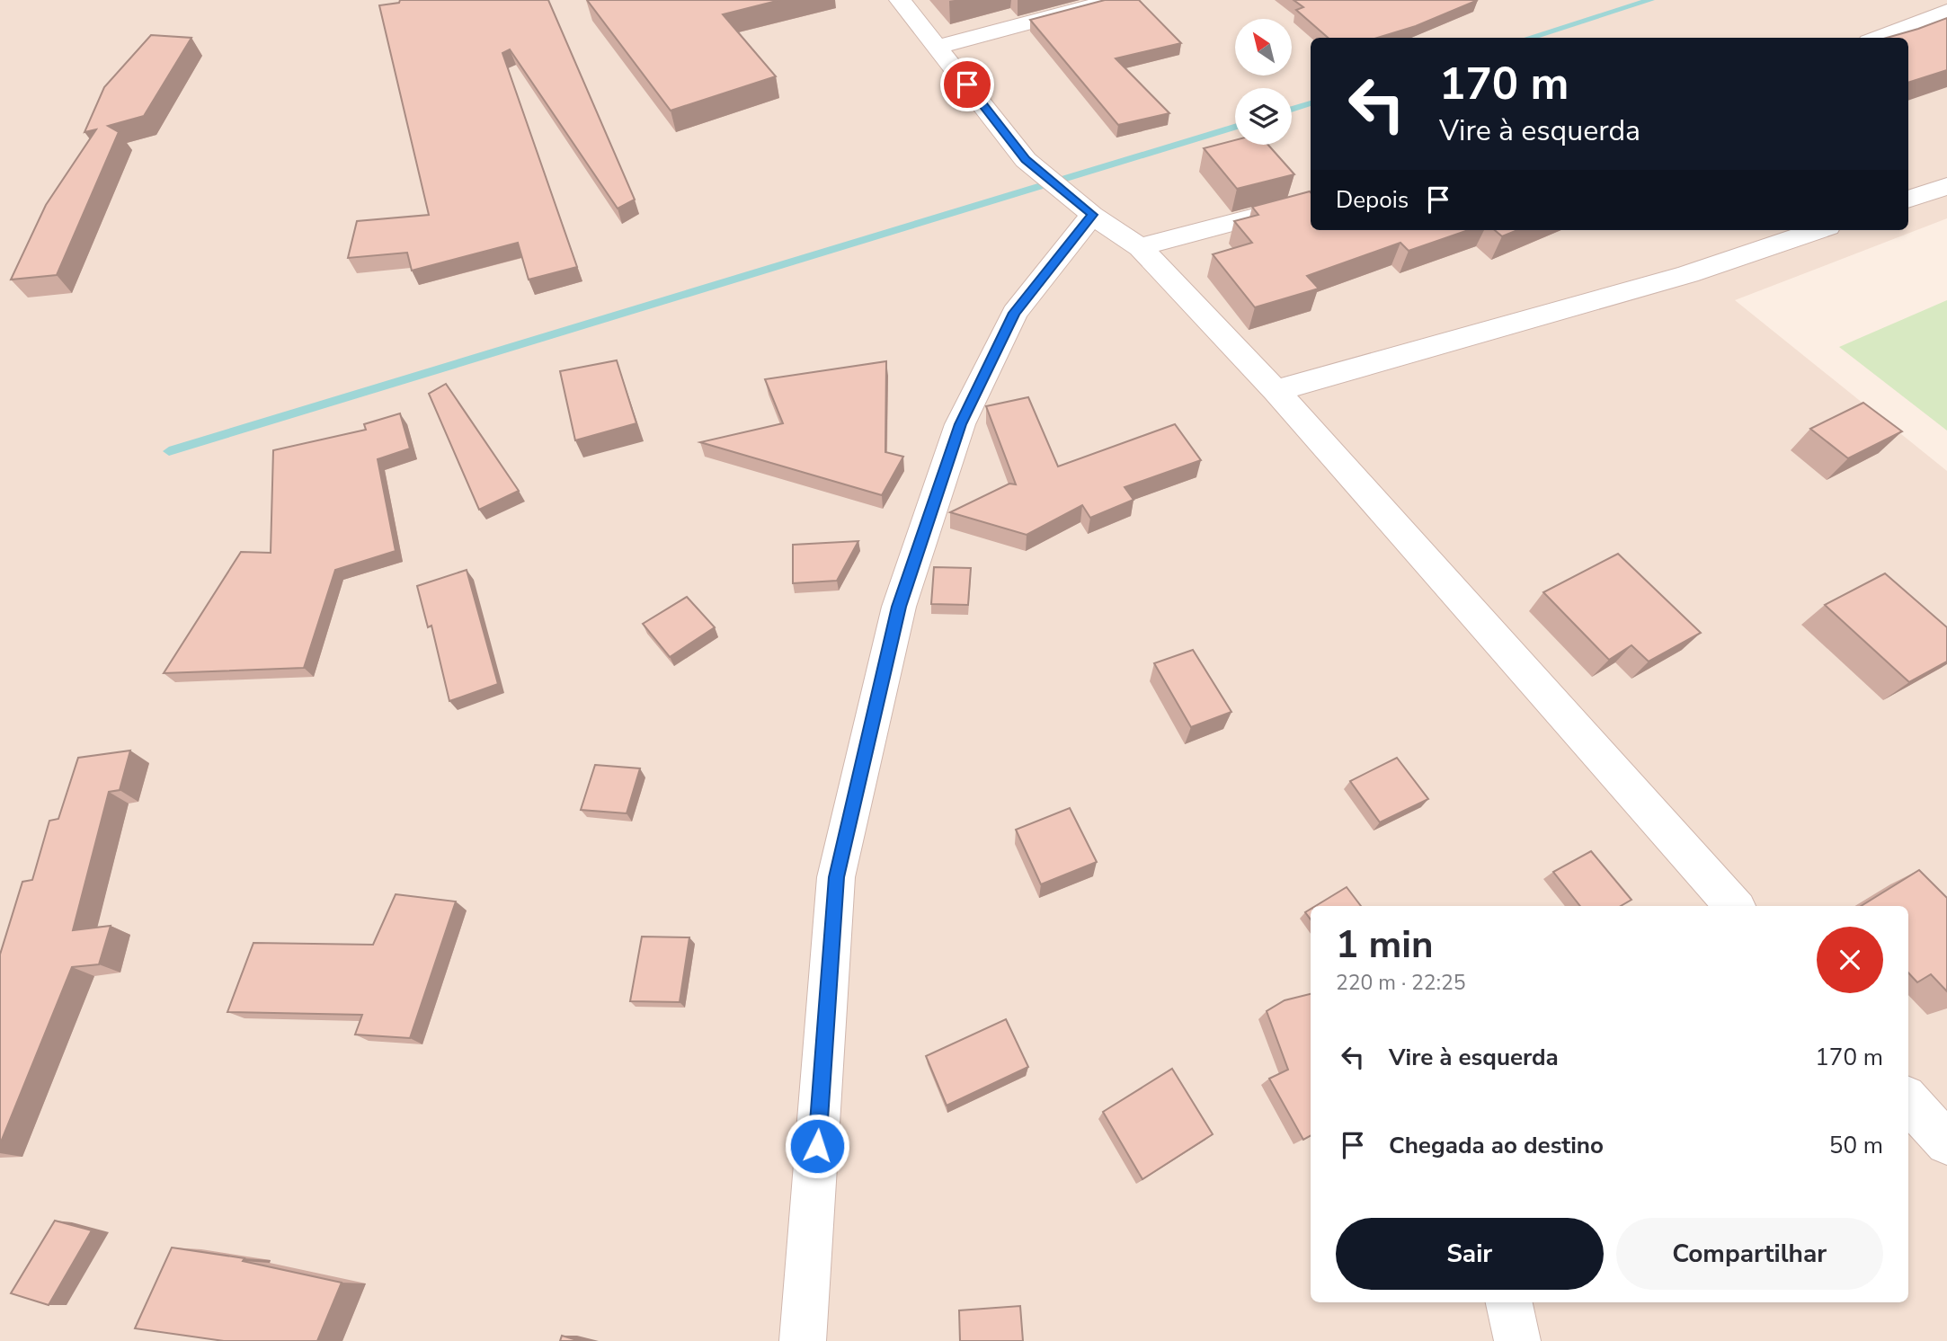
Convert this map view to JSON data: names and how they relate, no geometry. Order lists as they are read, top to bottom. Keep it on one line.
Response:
{"north":"top left","page":{"turn":["170 m","Vire à esquerda"],"then":"Depois","heading":["1 min","220 m · 22:25"],"list":[{"name":"Vire à esquerda","value":"170 m"},{"name":"Chegada ao destino","value":"50 m"}],"buttons":["Sair","Compartilhar"]}}
